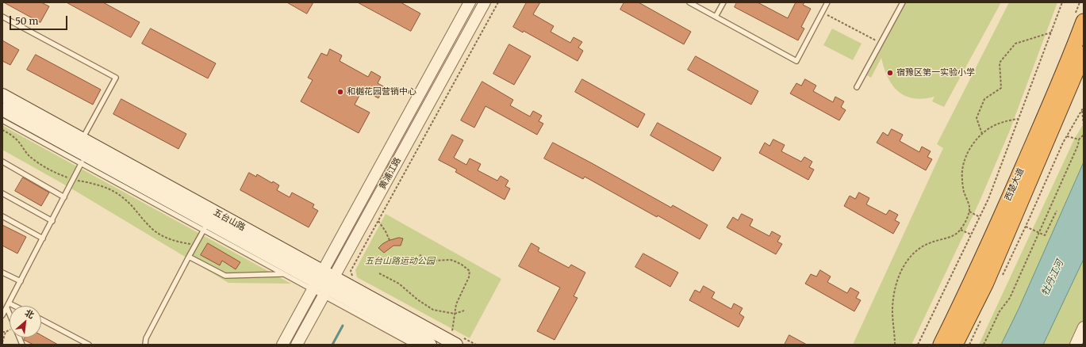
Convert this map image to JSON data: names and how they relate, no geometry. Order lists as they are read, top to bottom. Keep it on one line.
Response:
{"streets":{"highway":["西楚大道"],"main road":["五台山路"],"street":["黄浦江路"]},"crossings":[["黄浦江路","五台山路"]],"water":["牡丹江河"],"parks":["五台山路运动公园"],"places":["宿豫区第一实验小学","和樾花园营销中心"],"scale_bar":"50 m","north":"top right"}
